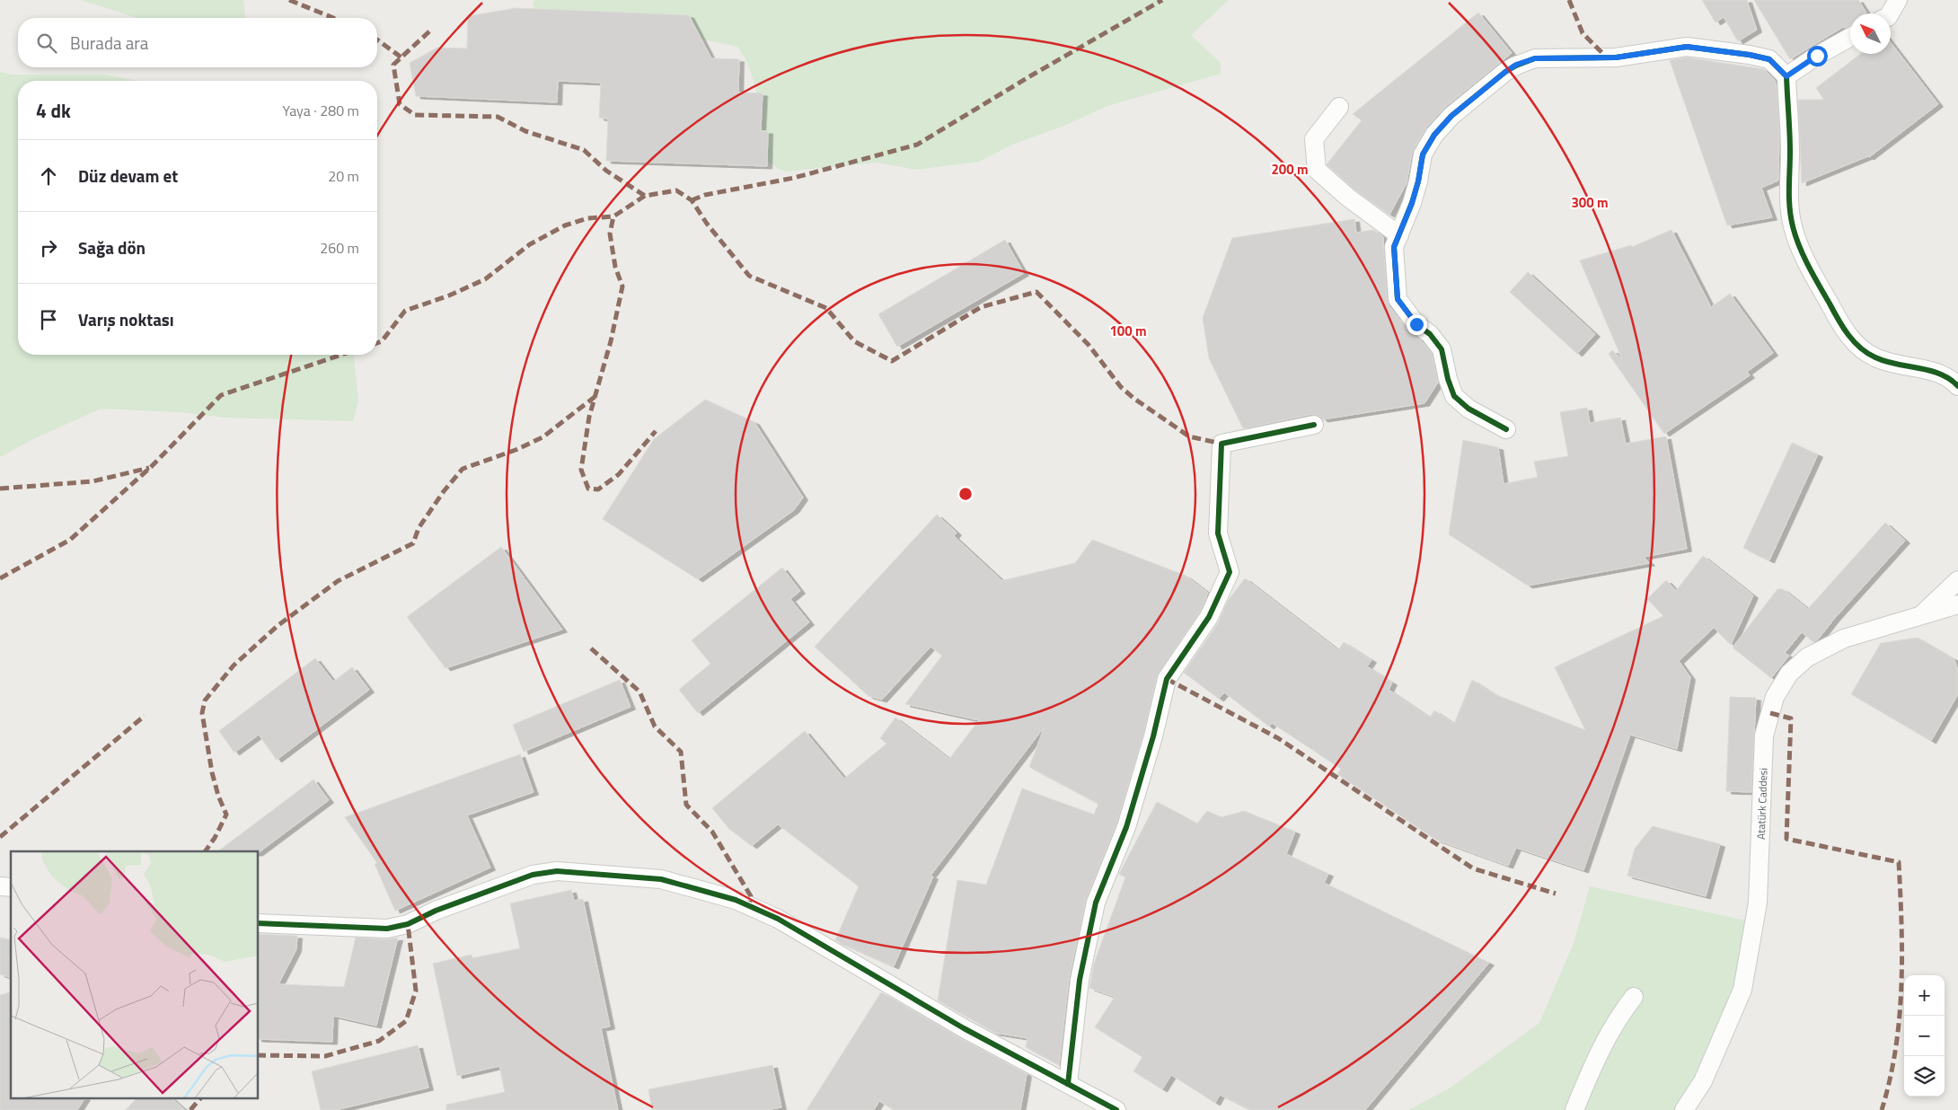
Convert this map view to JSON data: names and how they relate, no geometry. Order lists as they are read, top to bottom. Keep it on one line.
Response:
{"streets":{"street":["Atatürk Caddesi"]},"north":"top left","page":{"search":"Burada ara","heading":["4 dk","Yaya · 280 m"],"list":[["Düz devam et","20 m"],["Sağa dön","260 m"],"Varış noktası"],"map_buttons":["+","−"]},"rings":["200 m","300 m","100 m"]}
